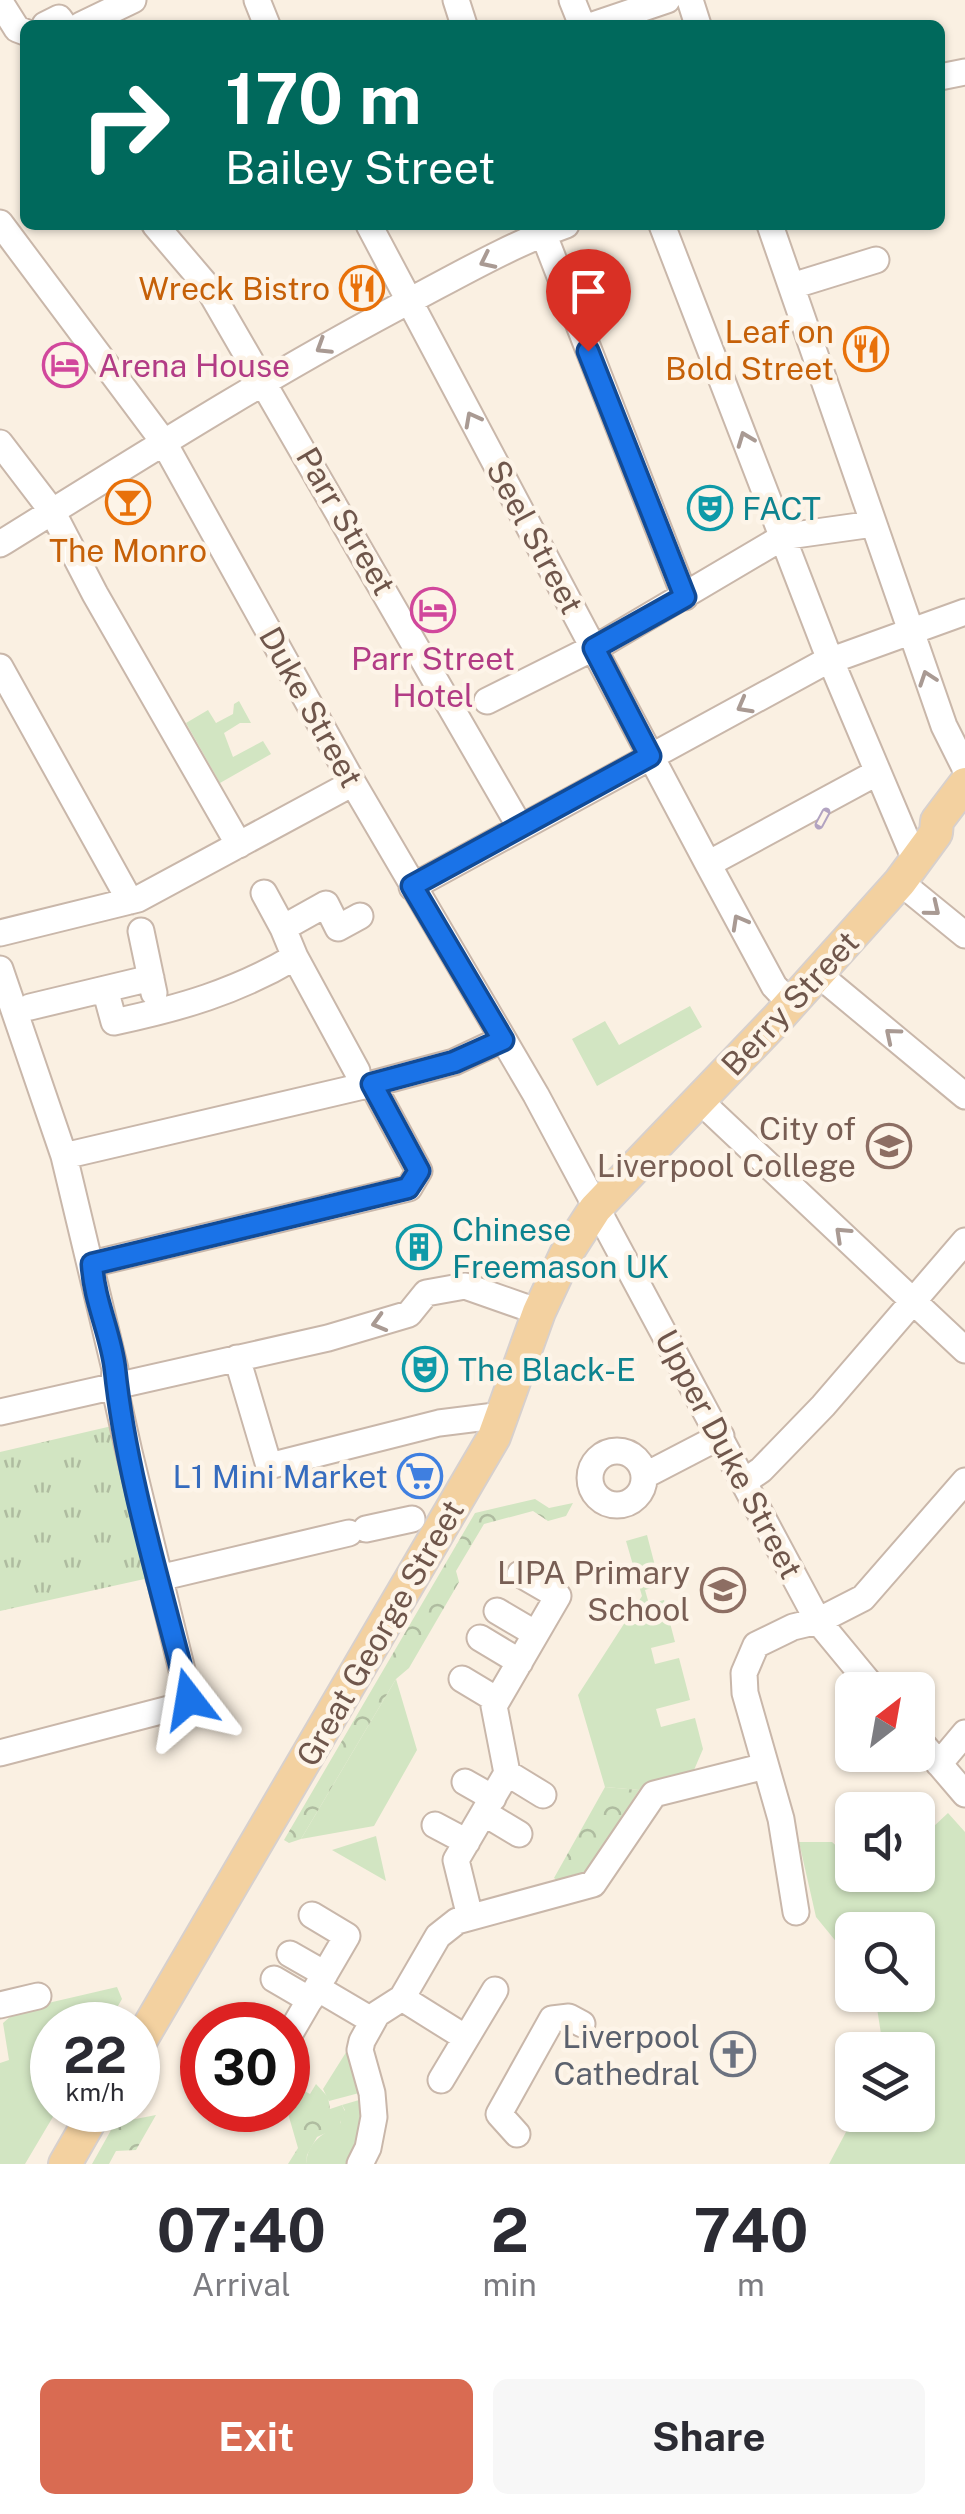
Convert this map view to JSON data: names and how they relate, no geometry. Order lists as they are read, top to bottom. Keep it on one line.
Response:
{"streets":{"main road":["Berry Street","Great George Street"],"street":["Parr Street","Seel Street","Duke Street","Upper Duke Street"]},"crossings":[["Seel Street","Berry Street"],["Duke Street","Berry Street"],["Duke Street","Upper Duke Street"],["Duke Street","Great George Street"],["Berry Street","Upper Duke Street"],["Berry Street","Great George Street"],["Upper Duke Street","Great George Street"]],"places":{"restaurant":["Wreck Bistro","Leaf on Bold Street"],"hotel":["Arena House","Parr Street Hotel"],"bar":["The Monro"],"theatre":["FACT","The Black-E"],"school or university":["City of Liverpool College","LIPA Primary School"],"building":["Chinese Freemason UK"],"supermarket":["L1 Mini Market"],"church":["Liverpool Cathedral"]},"north":"top right","page":{"turn":["170 m","Bailey Street"],"speed":"22 km/h","limit":"30","eta":["07:40","Arrival","2","min","740","m"],"buttons":["Exit","Share"]}}
